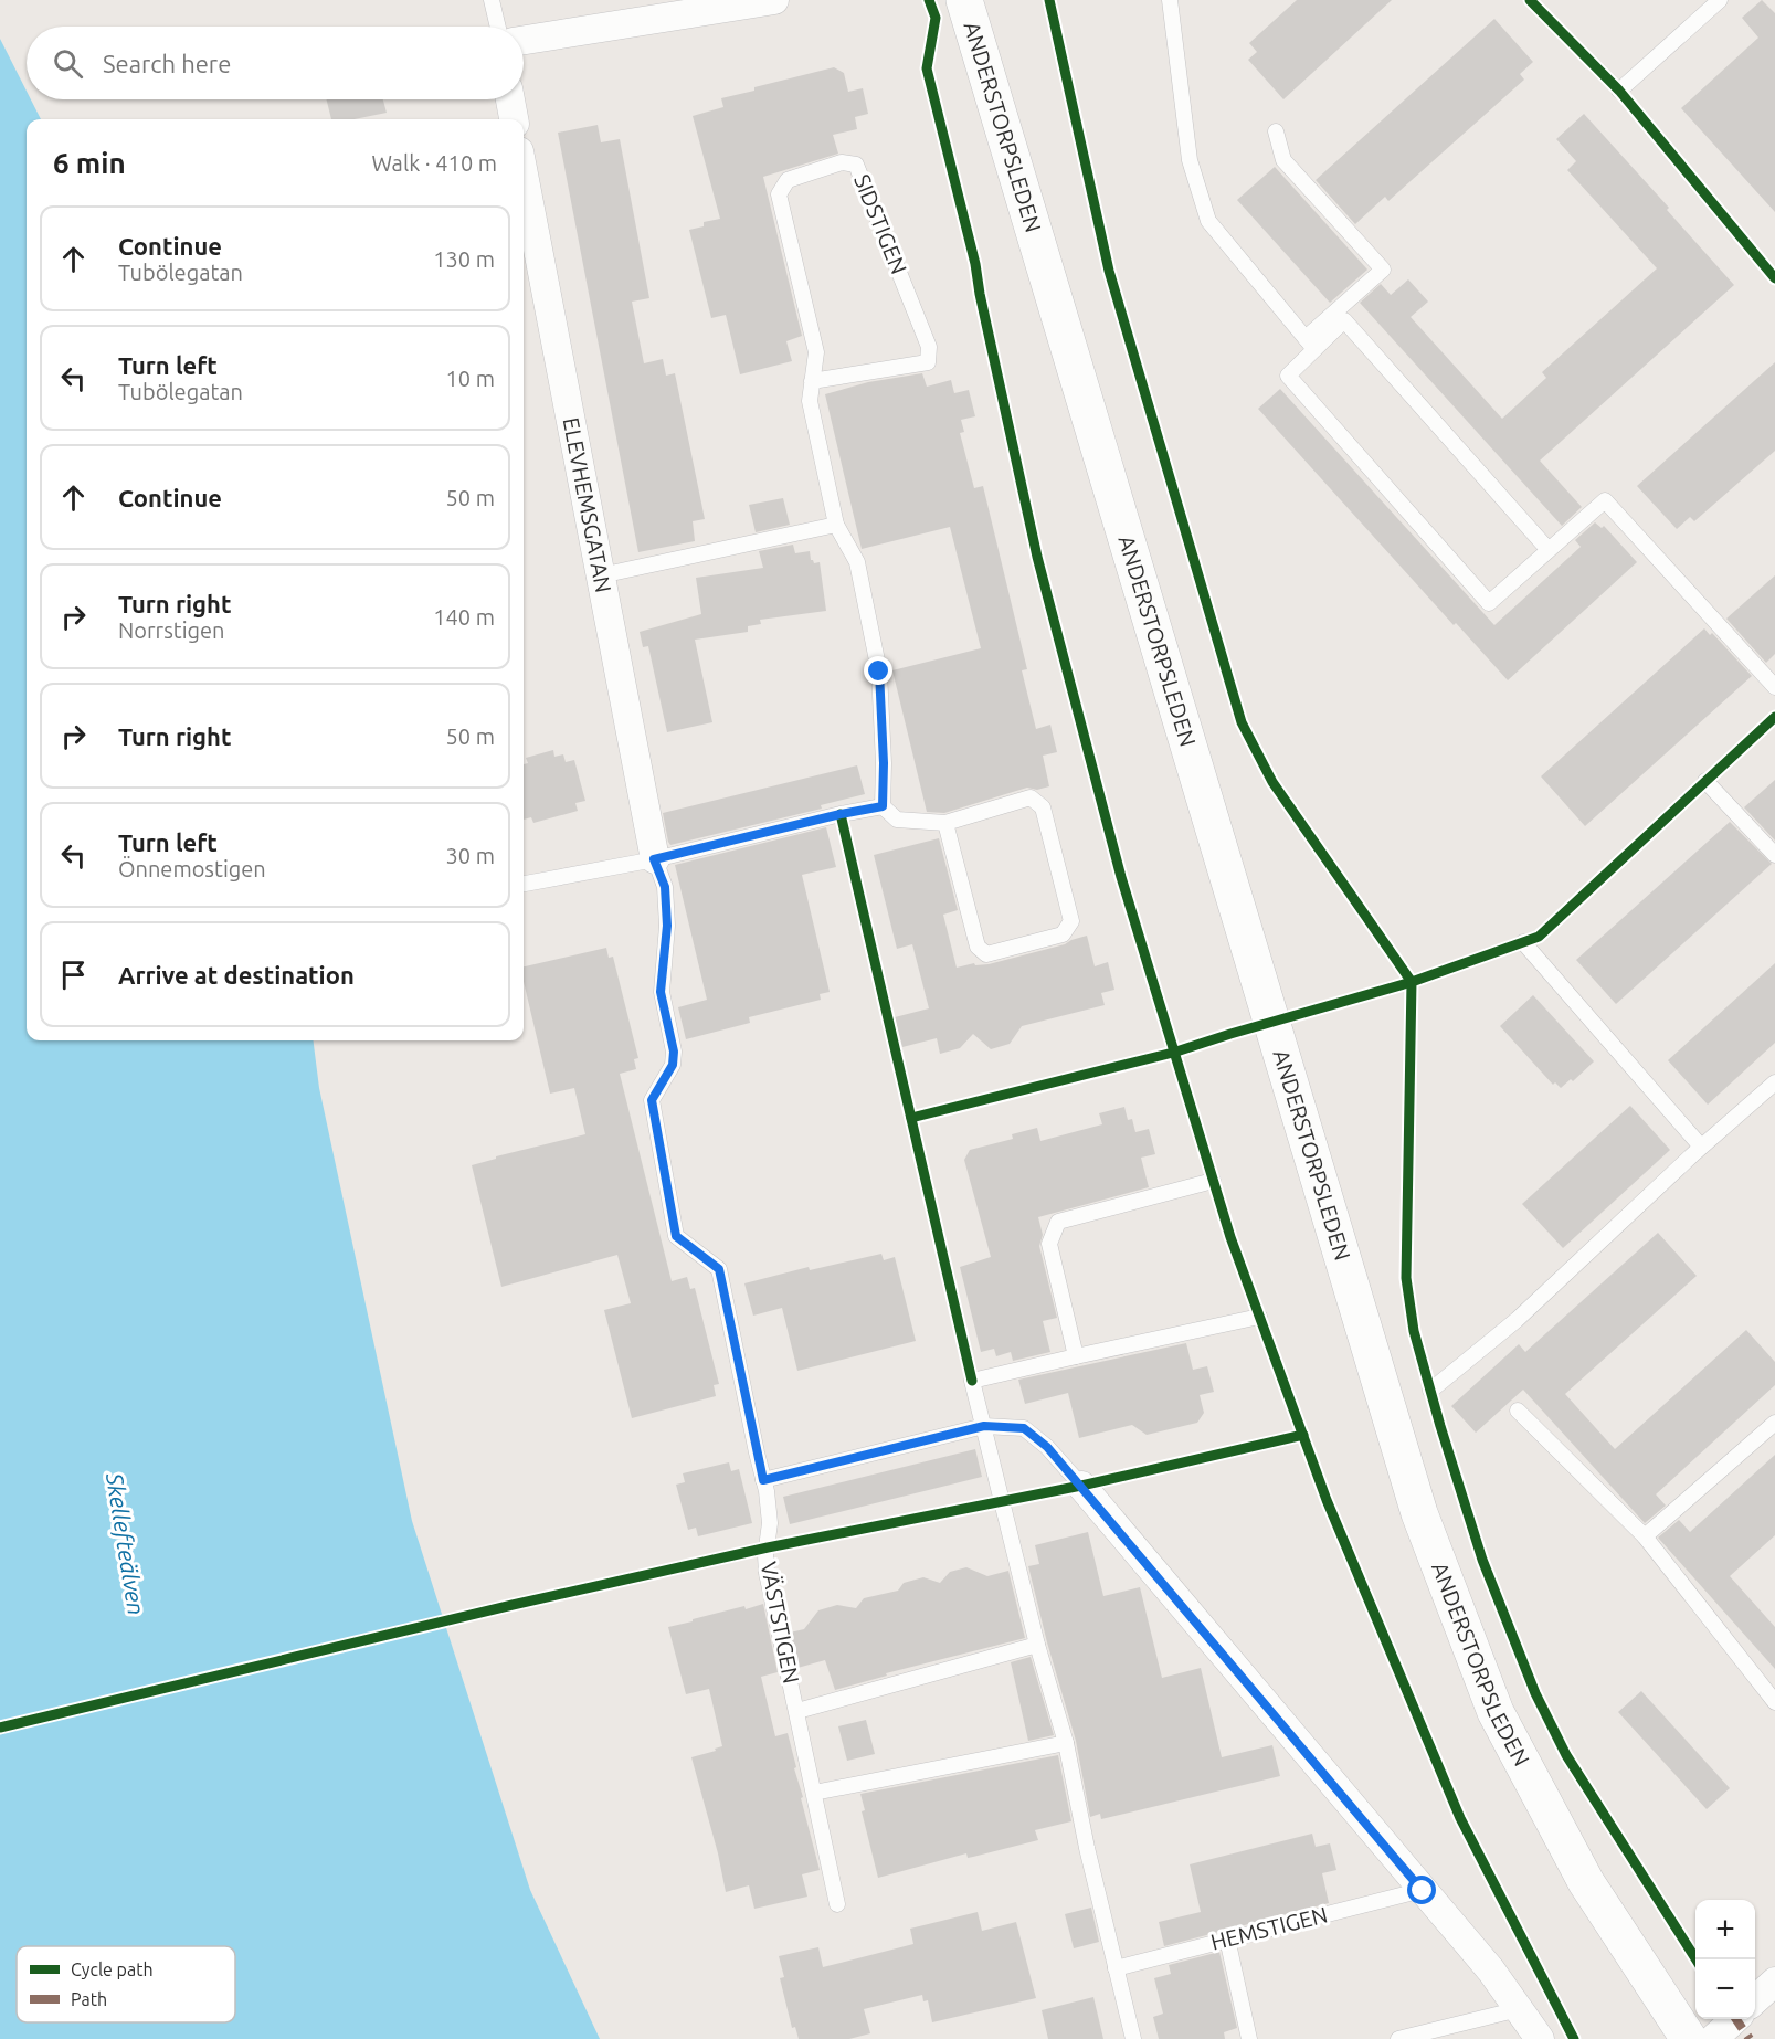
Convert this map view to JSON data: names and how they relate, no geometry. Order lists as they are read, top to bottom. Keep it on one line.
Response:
{"streets":{"main road":["ANDERSTORPSLEDEN"],"street":["ELEVHEMSGATAN"],"lane":["SIDSTIGEN","VÄSTSTIGEN","HEMSTIGEN"]},"crossings":[["ELEVHEMSGATAN","VÄSTSTIGEN"]],"water":["Skellefteälven"],"legend":["Cycle path","Path"],"page":{"search":"Search here","heading":["6 min","Walk · 410 m"],"list":[["Continue","Tubölegatan","130 m"],["Turn left","Tubölegatan","10 m"],["Continue","50 m"],["Turn right","Norrstigen","140 m"],["Turn right","50 m"],["Turn left","Önnemostigen","30 m"],"Arrive at destination"],"map_buttons":["+","−"]}}
